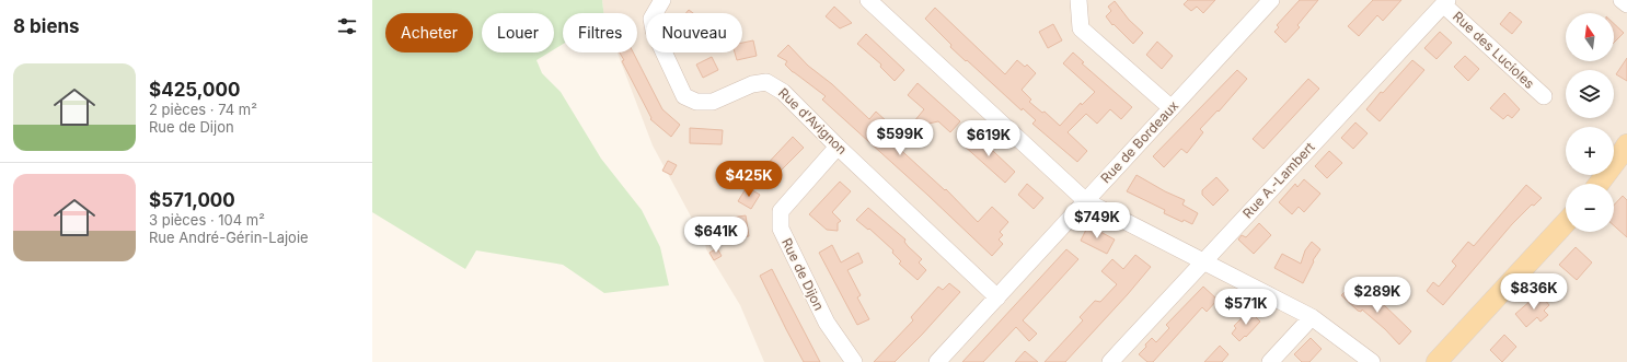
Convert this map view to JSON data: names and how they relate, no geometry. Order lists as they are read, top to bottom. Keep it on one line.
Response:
{"streets":{"street":["Rue des Lucioles","Rue d'Avignon","Rue de Bordeaux","Rue A.-Lambert","Rue de Dijon"]},"crossings":[["Rue des Lucioles","Rue A.-Lambert"],["Rue d'Avignon","Rue de Bordeaux"],["Rue d'Avignon","Rue de Dijon"]],"north":"top","page":{"heading":"8 biens","map_buttons":["+","−"],"chip":["Acheter","Louer","Filtres","Nouveau"],"list":[{"name":"$425,000","note":"2 pièces · 74 m² · Rue de Dijon"},{"name":"$571,000","note":"3 pièces · 104 m² · Rue André-Gérin-Lajoie"}],"price":["$599K","$619K","$425K","$749K","$641K","$836K","$289K","$571K"]}}
